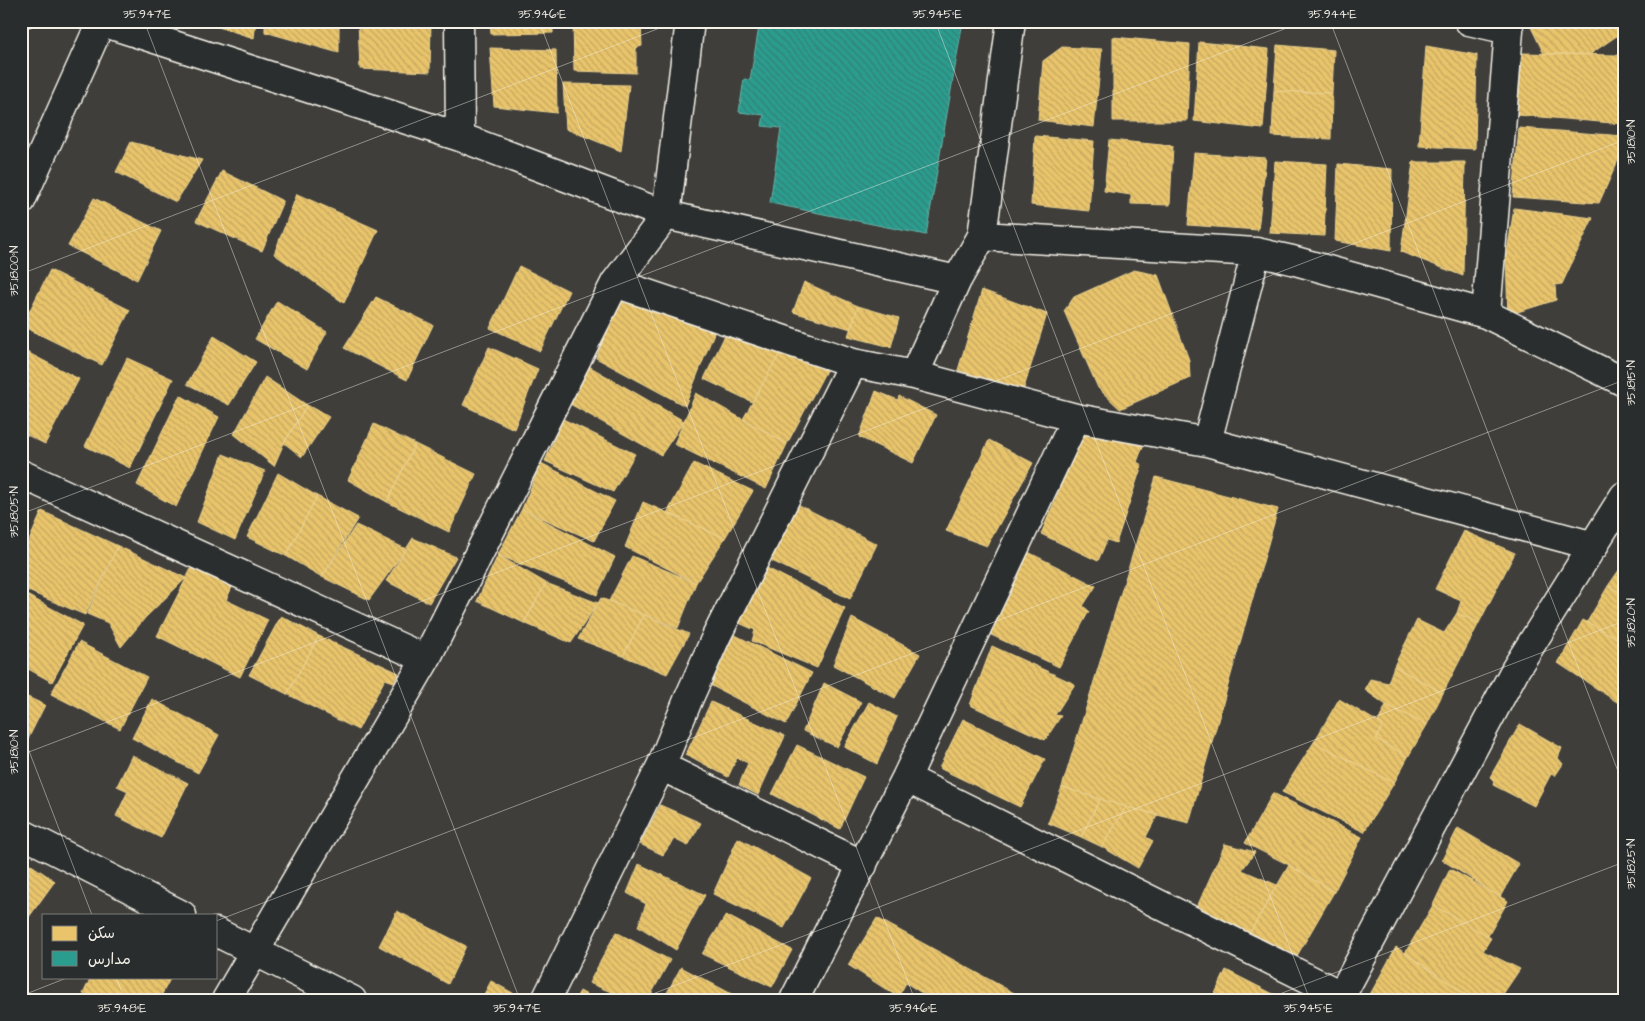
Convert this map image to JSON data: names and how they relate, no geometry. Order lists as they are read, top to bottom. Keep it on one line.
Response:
{"legend":["سكن","مدارس"],"coordinates":["35.947°E","35.946°E","35.945°E","35.944°E","35.1810°N","35.1800°N","35.1815°N","35.1805°N","35.1820°N","35.1825°N","35.948°E"]}
